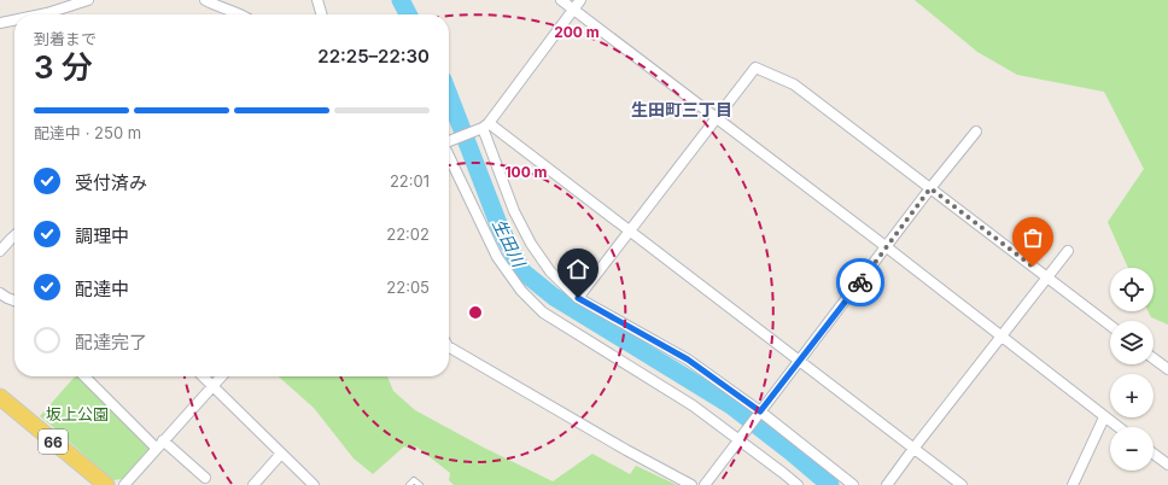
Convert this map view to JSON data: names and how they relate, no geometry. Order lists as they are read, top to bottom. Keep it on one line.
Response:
{"streets":{"main road":["66"]},"districts":["生田町三丁目"],"water":["生田川"],"parks":["坂上公園"],"page":{"heading":["3 分","到着まで","22:25–22:30"],"bar":"配達中 · 250 m","list":[["受付済み","22:01"],["調理中","22:02"],["配達中","22:05"],"配達完了"],"map_buttons":["+","−"]},"rings":["200 m","100 m"]}
